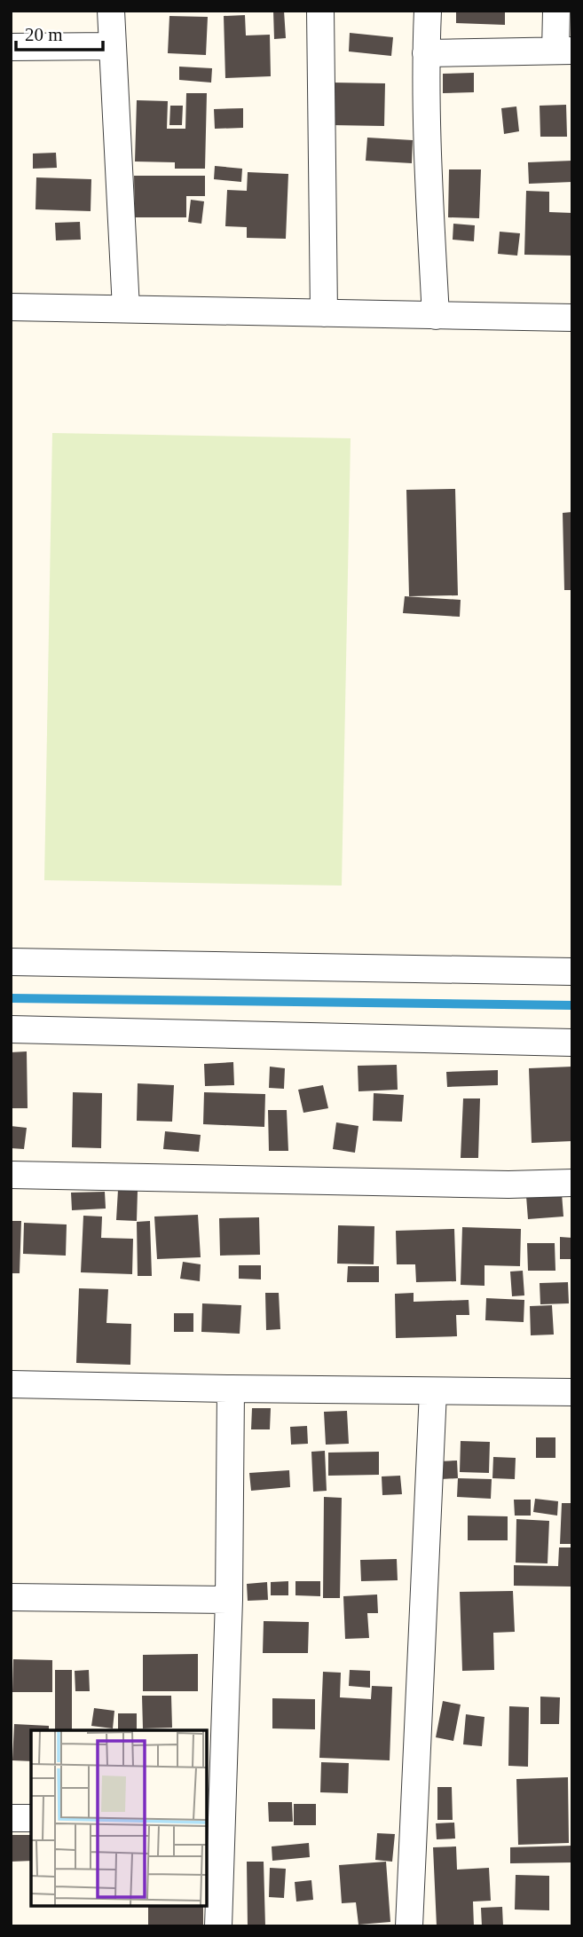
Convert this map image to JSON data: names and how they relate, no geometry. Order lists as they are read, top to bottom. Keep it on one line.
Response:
{"scale_bar":"20 m"}
